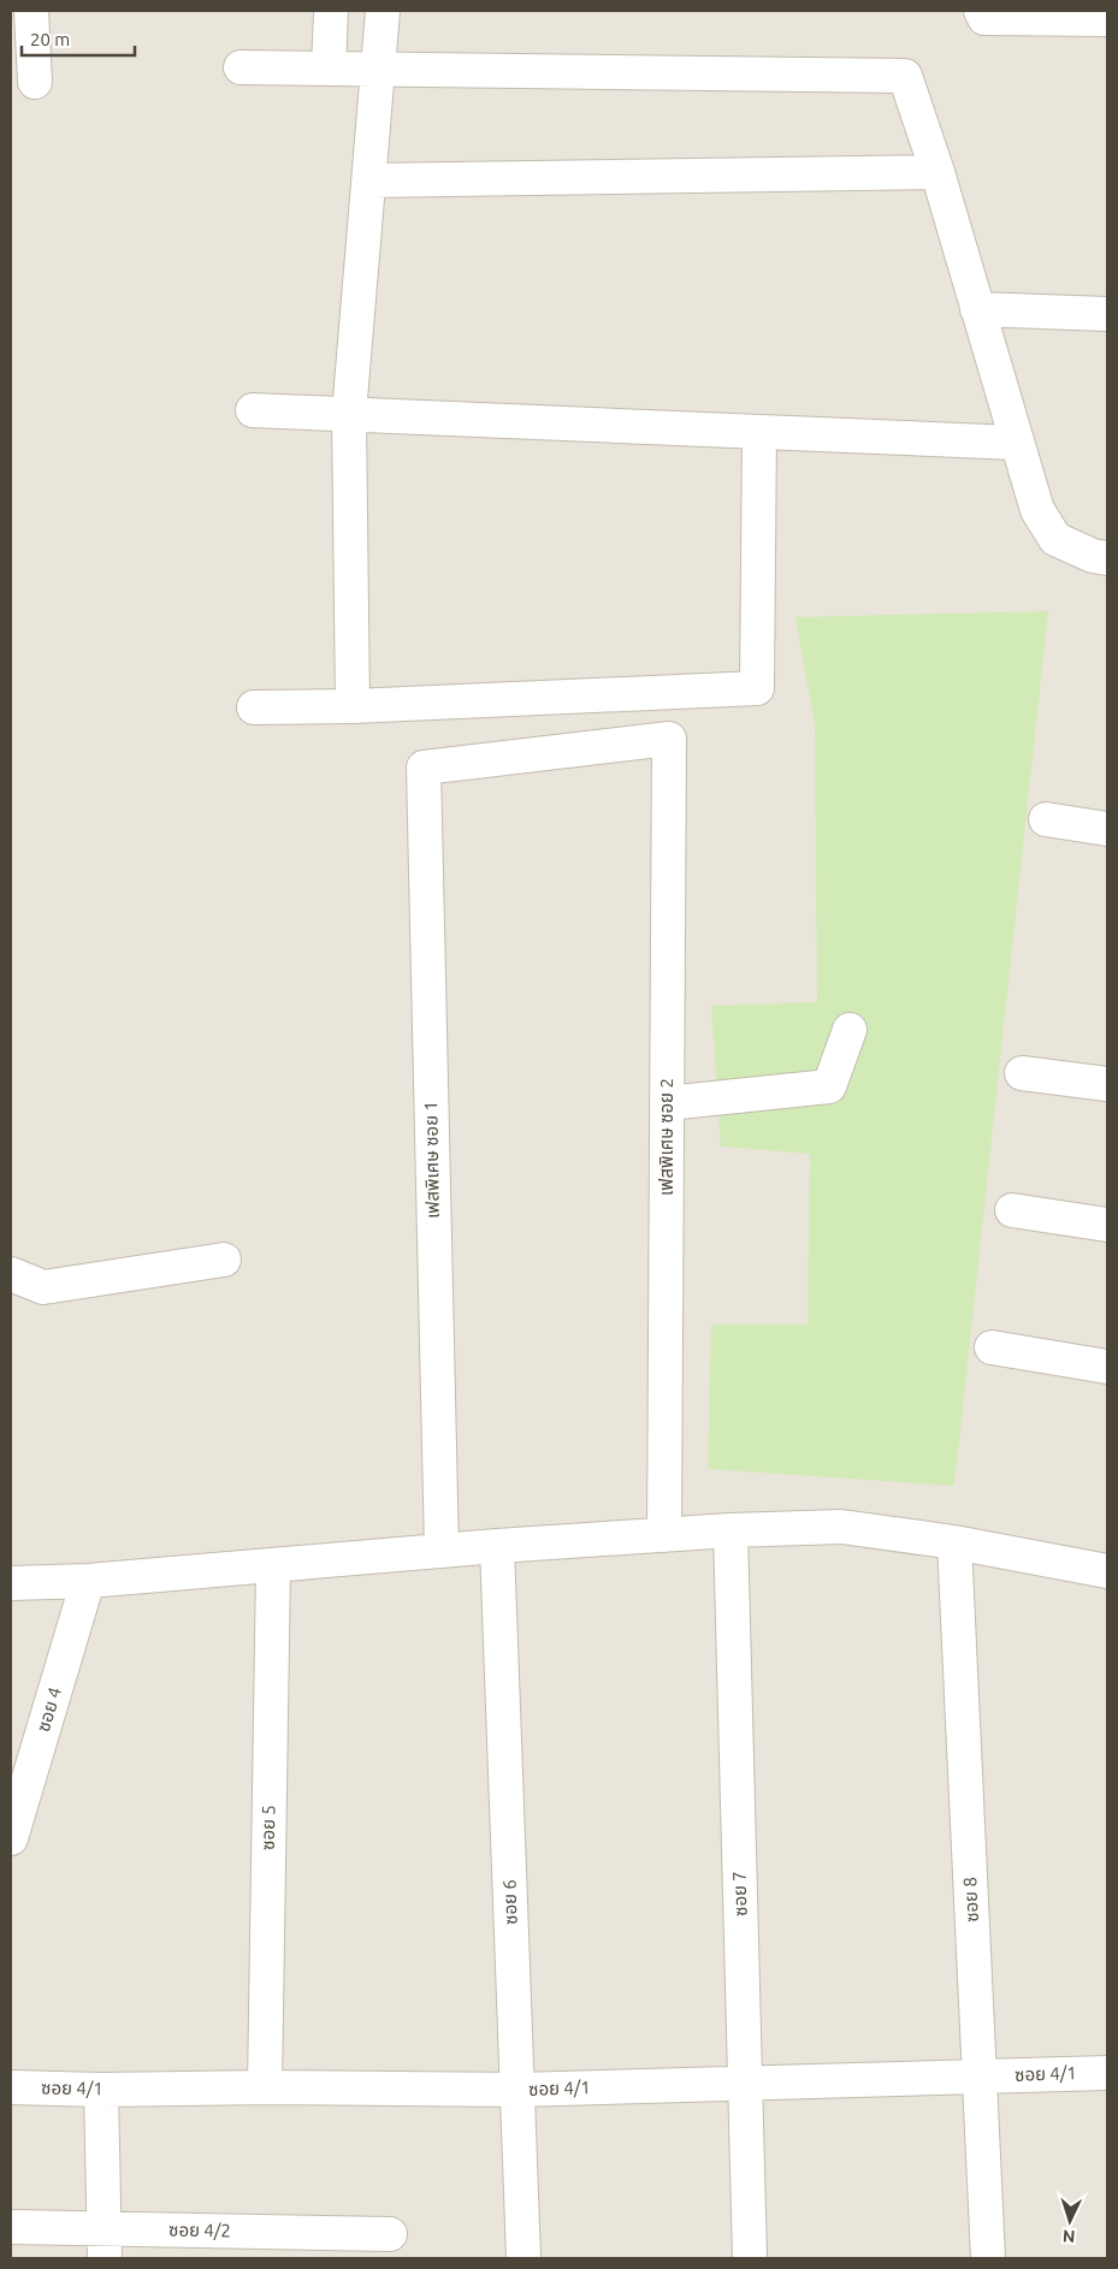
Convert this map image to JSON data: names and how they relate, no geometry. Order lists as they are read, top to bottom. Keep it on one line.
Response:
{"streets":{"street":["เฟสพิเศษ ซอย 2","เฟสพิเศษ ซอย 1","ซอย 4","ซอย 5","ซอย 7","ซอย 8","ซอย 6","ซอย 4/1","ซอย 4/2"]},"crossings":[["เฟสพิเศษ ซอย 2","เฟสพิเศษ ซอย 1"],["ซอย 5","ซอย 4/1"],["ซอย 7","ซอย 4/1"],["ซอย 8","ซอย 4/1"],["ซอย 6","ซอย 4/1"]],"scale_bar":"20 m","north":"bottom"}
